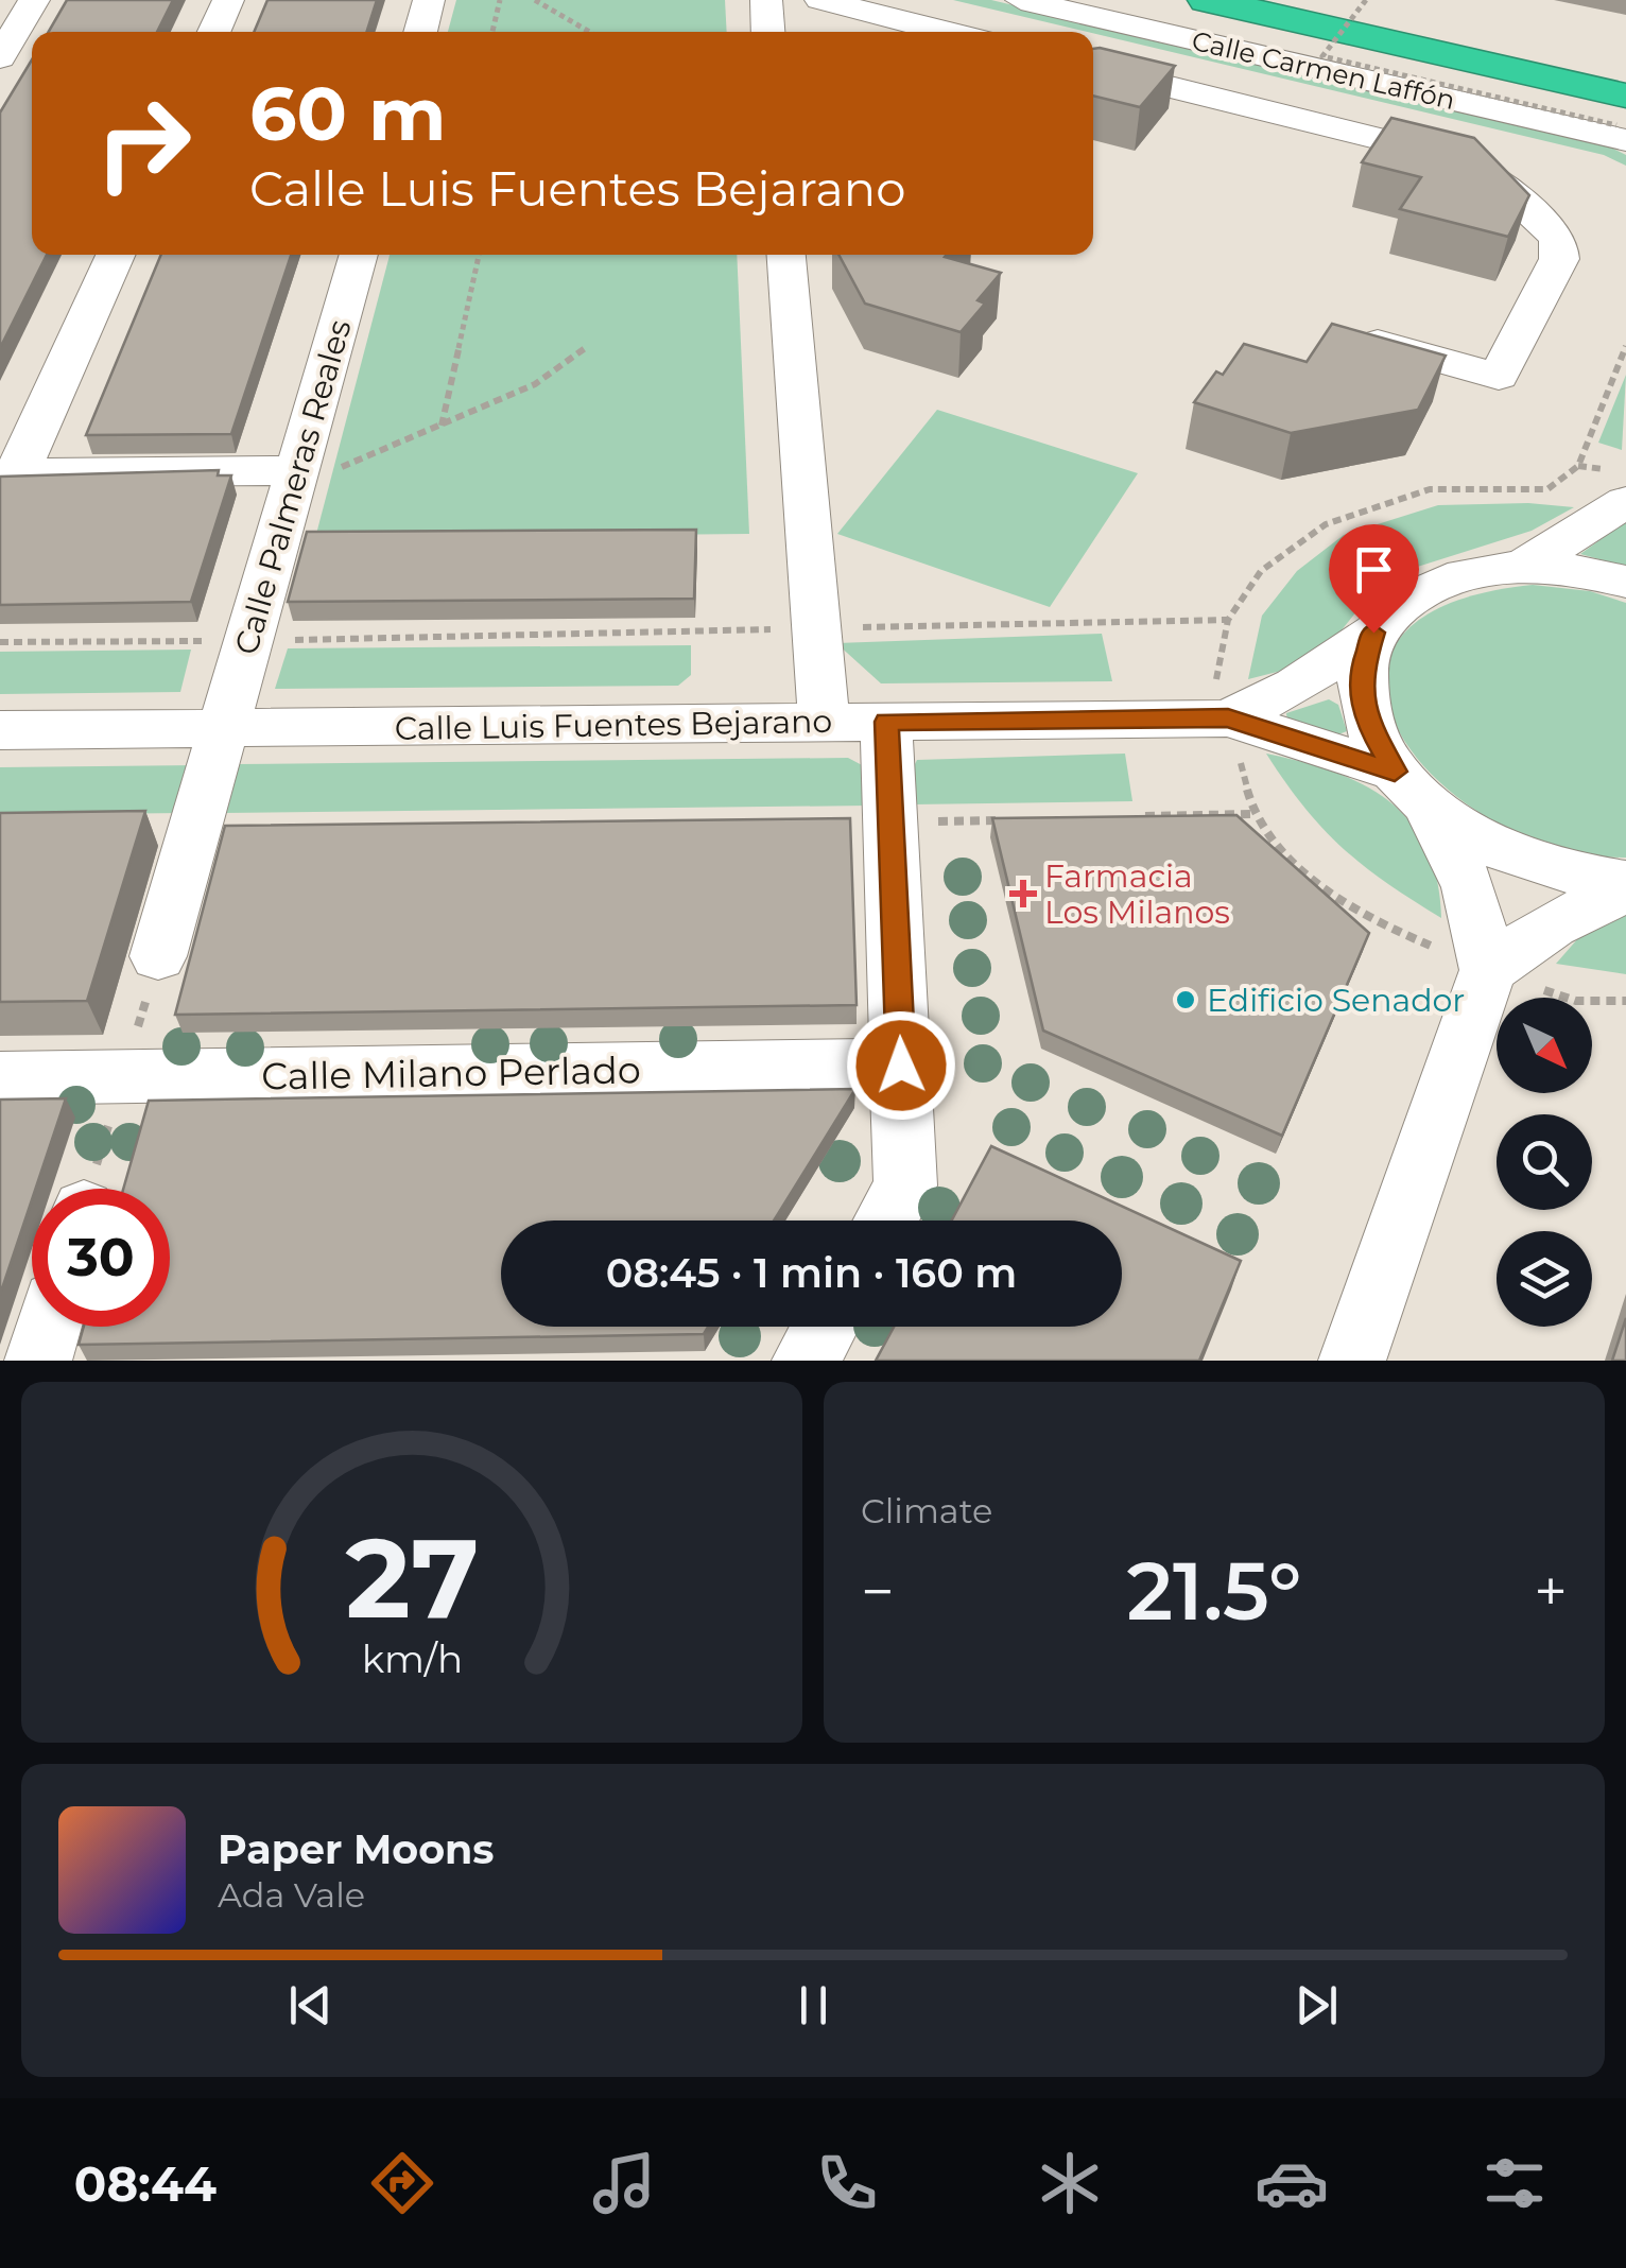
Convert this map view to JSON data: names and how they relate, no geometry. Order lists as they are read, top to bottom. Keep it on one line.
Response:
{"streets":{"street":["Calle Carmen Laffón","Calle Palmeras Reales","Calle Luis Fuentes Bejarano","Calle Milano Perlado"]},"crossings":[["Calle Palmeras Reales","Calle Luis Fuentes Bejarano"]],"places":{"health":["Farmacia Los Milanos"],"other":["Edificio Senador"]},"north":"bottom right","page":{"turn":["60 m","Calle Luis Fuentes Bejarano"],"limit":"30","trip":"08:45 · 1 min · 160 m","tile":"Climate","heat":["−","21.5°","+"],"song":["Paper Moons","Ada Vale"],"tabs":"08:44","gauge":["27","km/h"]}}
